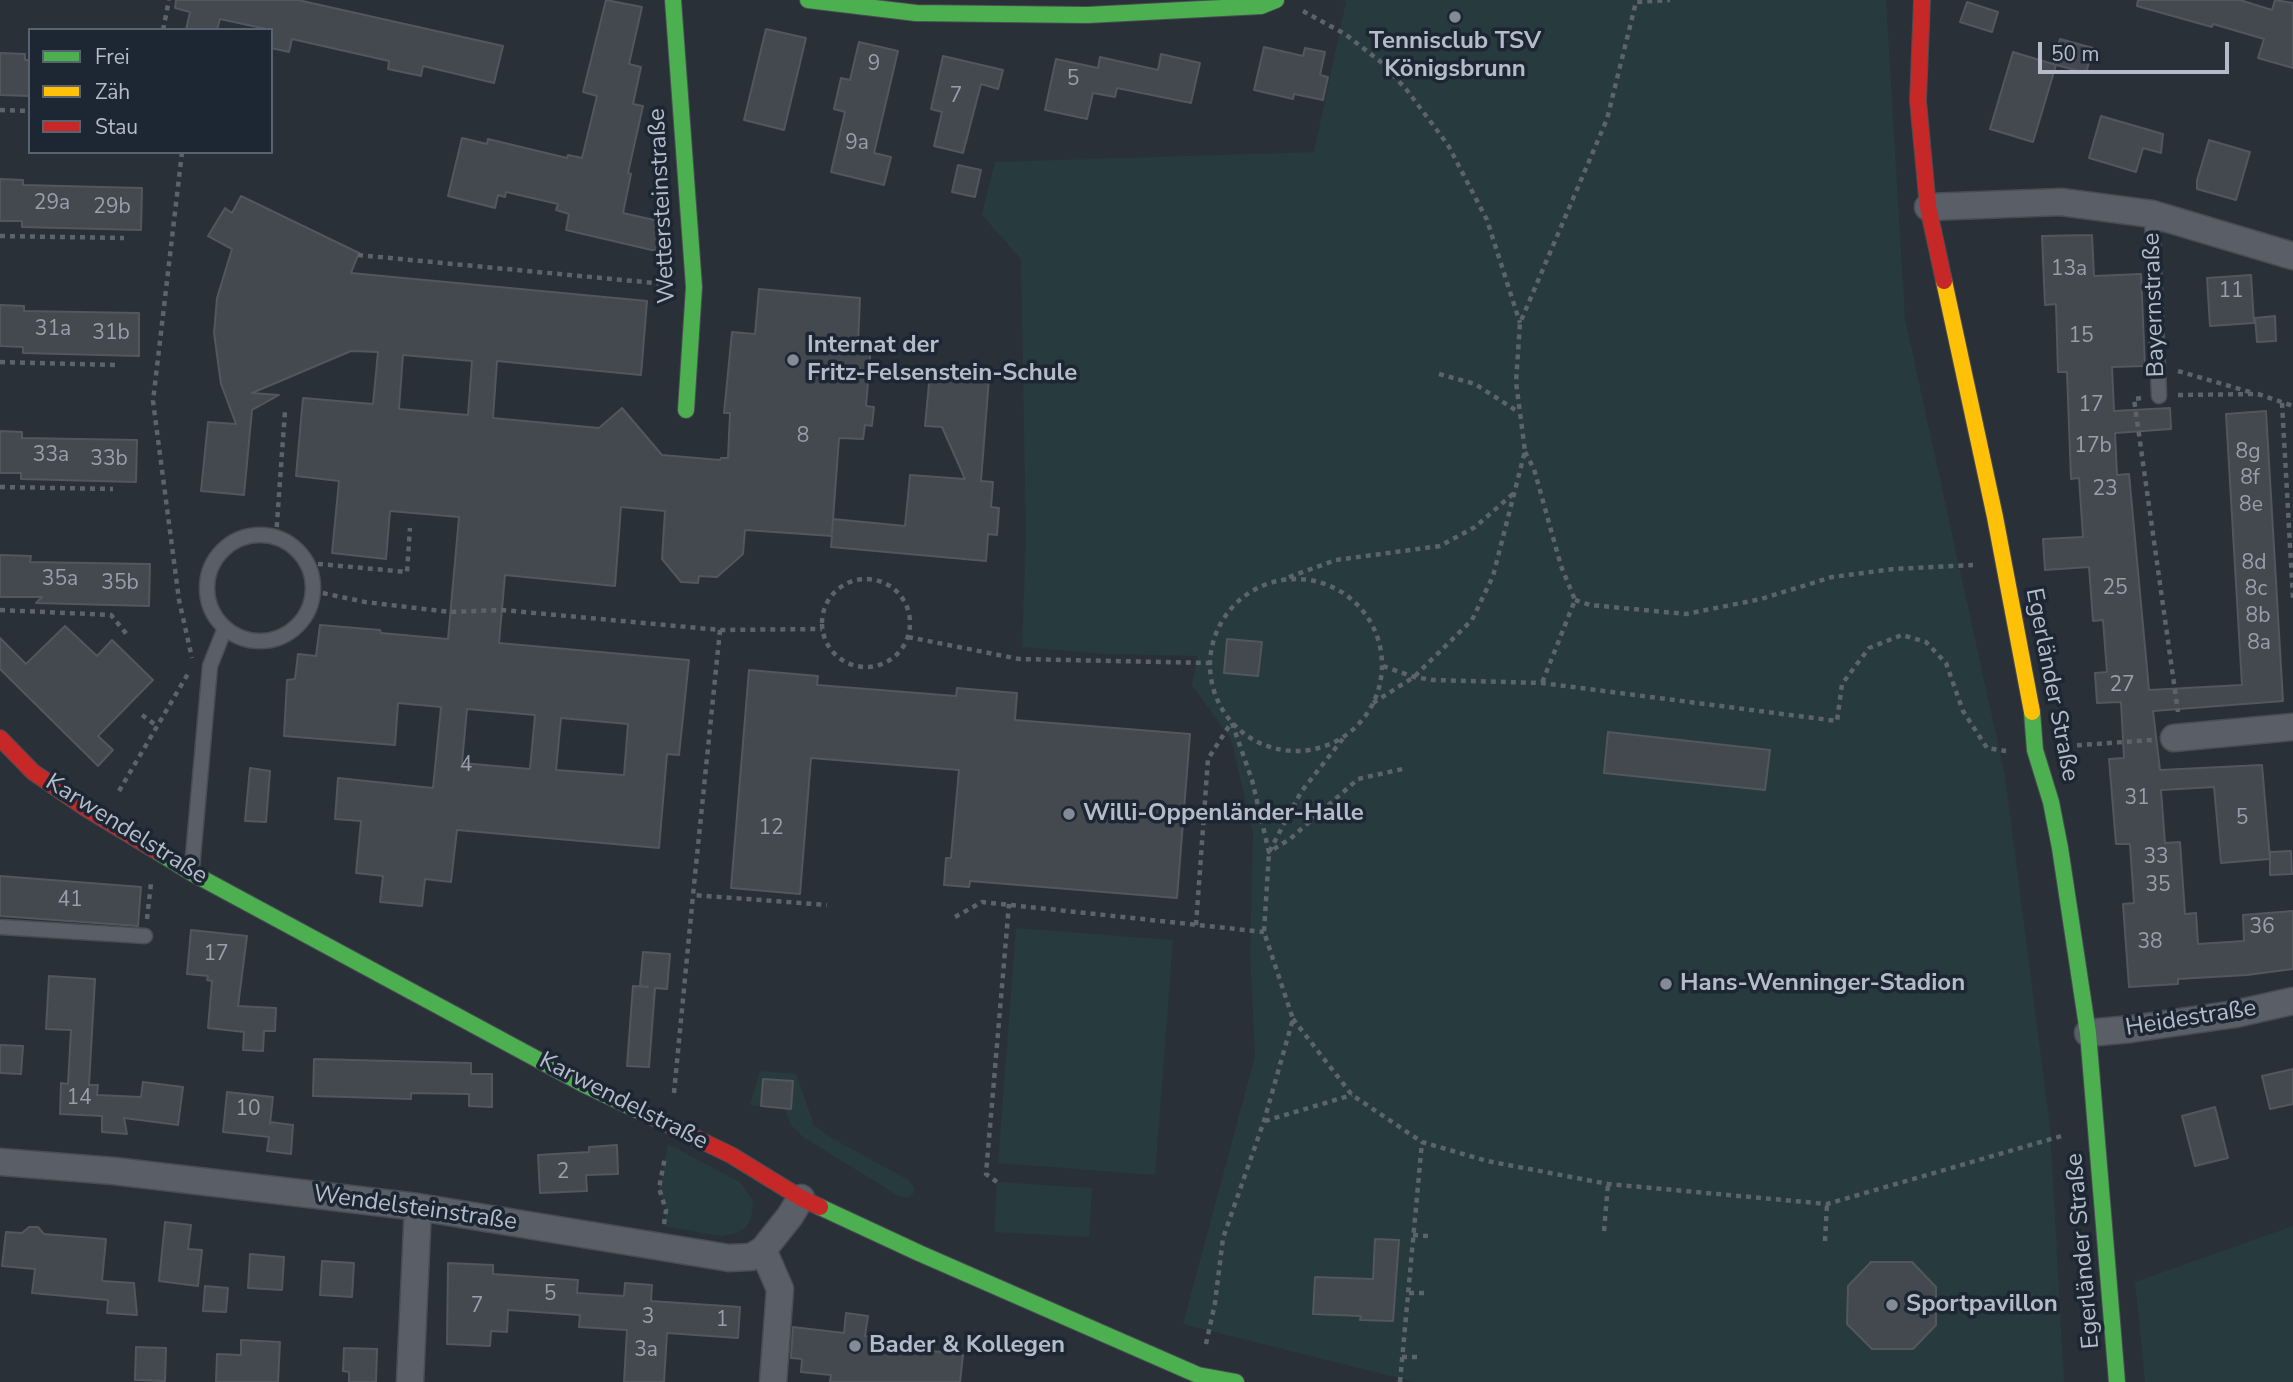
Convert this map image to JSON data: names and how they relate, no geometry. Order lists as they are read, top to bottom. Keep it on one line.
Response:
{"streets":{"street":["Wettersteinstraße","Bayernstraße","Egerländer Straße","Karwendelstraße","Heidestraße","Wendelsteinstraße"]},"crossings":[["Bayernstraße","Egerländer Straße"],["Egerländer Straße","Heidestraße"]],"places":["Tennisclub TSV Königsbrunn","Internat der Fritz-Felsenstein-Schule","Willi-Oppenländer-Halle","Hans-Wenninger-Stadion","Sportpavillon","Bader & Kollegen"],"house_numbers":["9","5","7","9a","29a","29b","13a","11","31a","31b","15","17","8","17b","8g","33a","33b","8f","23","8e","8d","35a","35b","25","8c","8b","8a","27","4","31","5","12","33","35","41","36","38","17","14","10","2","5","7","3","1","3a"],"legend":["Frei","Zäh","Stau"],"scale_bar":"50 m"}
